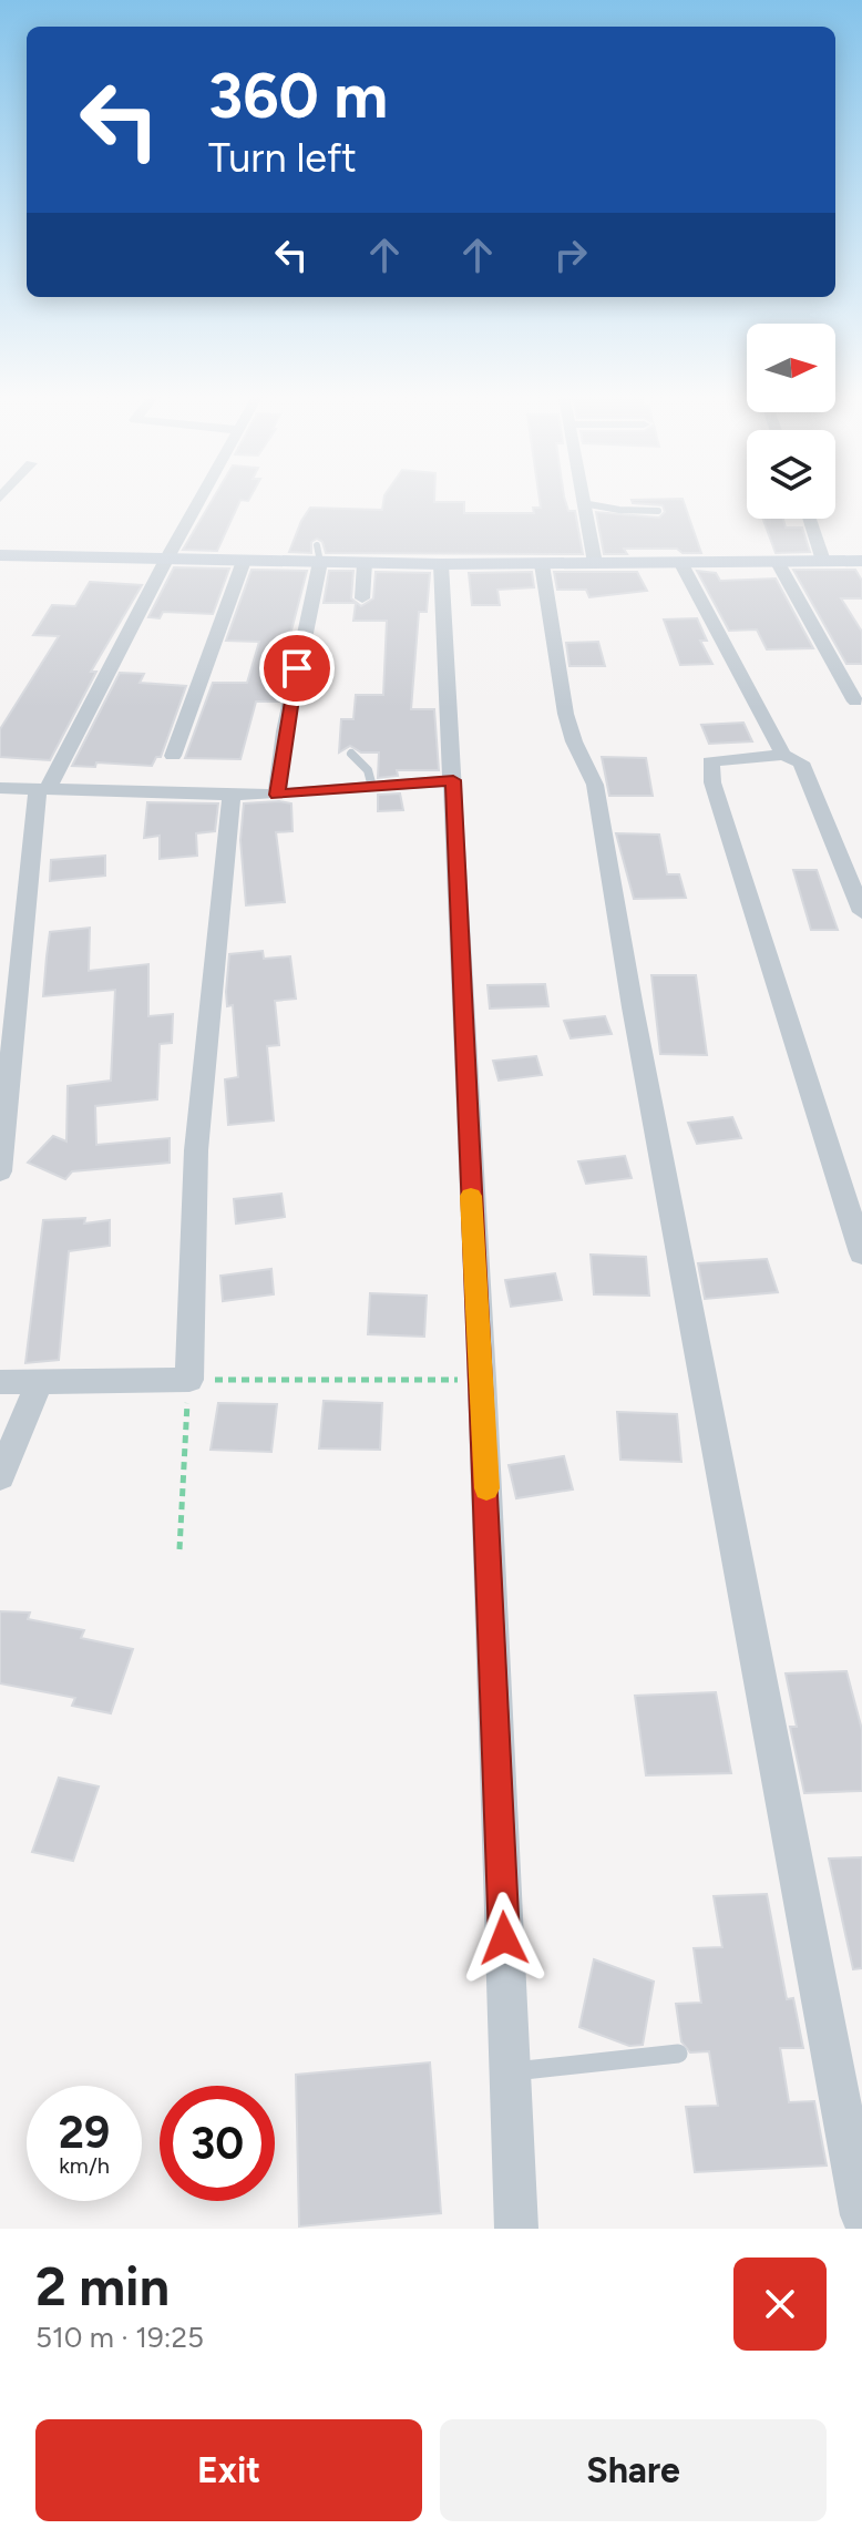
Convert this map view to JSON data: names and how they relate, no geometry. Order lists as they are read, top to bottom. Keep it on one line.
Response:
{"north":"right","page":{"turn":["360 m","Turn left"],"speed":"29 km/h","limit":"30","heading":["2 min","510 m · 19:25"],"buttons":["Exit","Share"]}}
